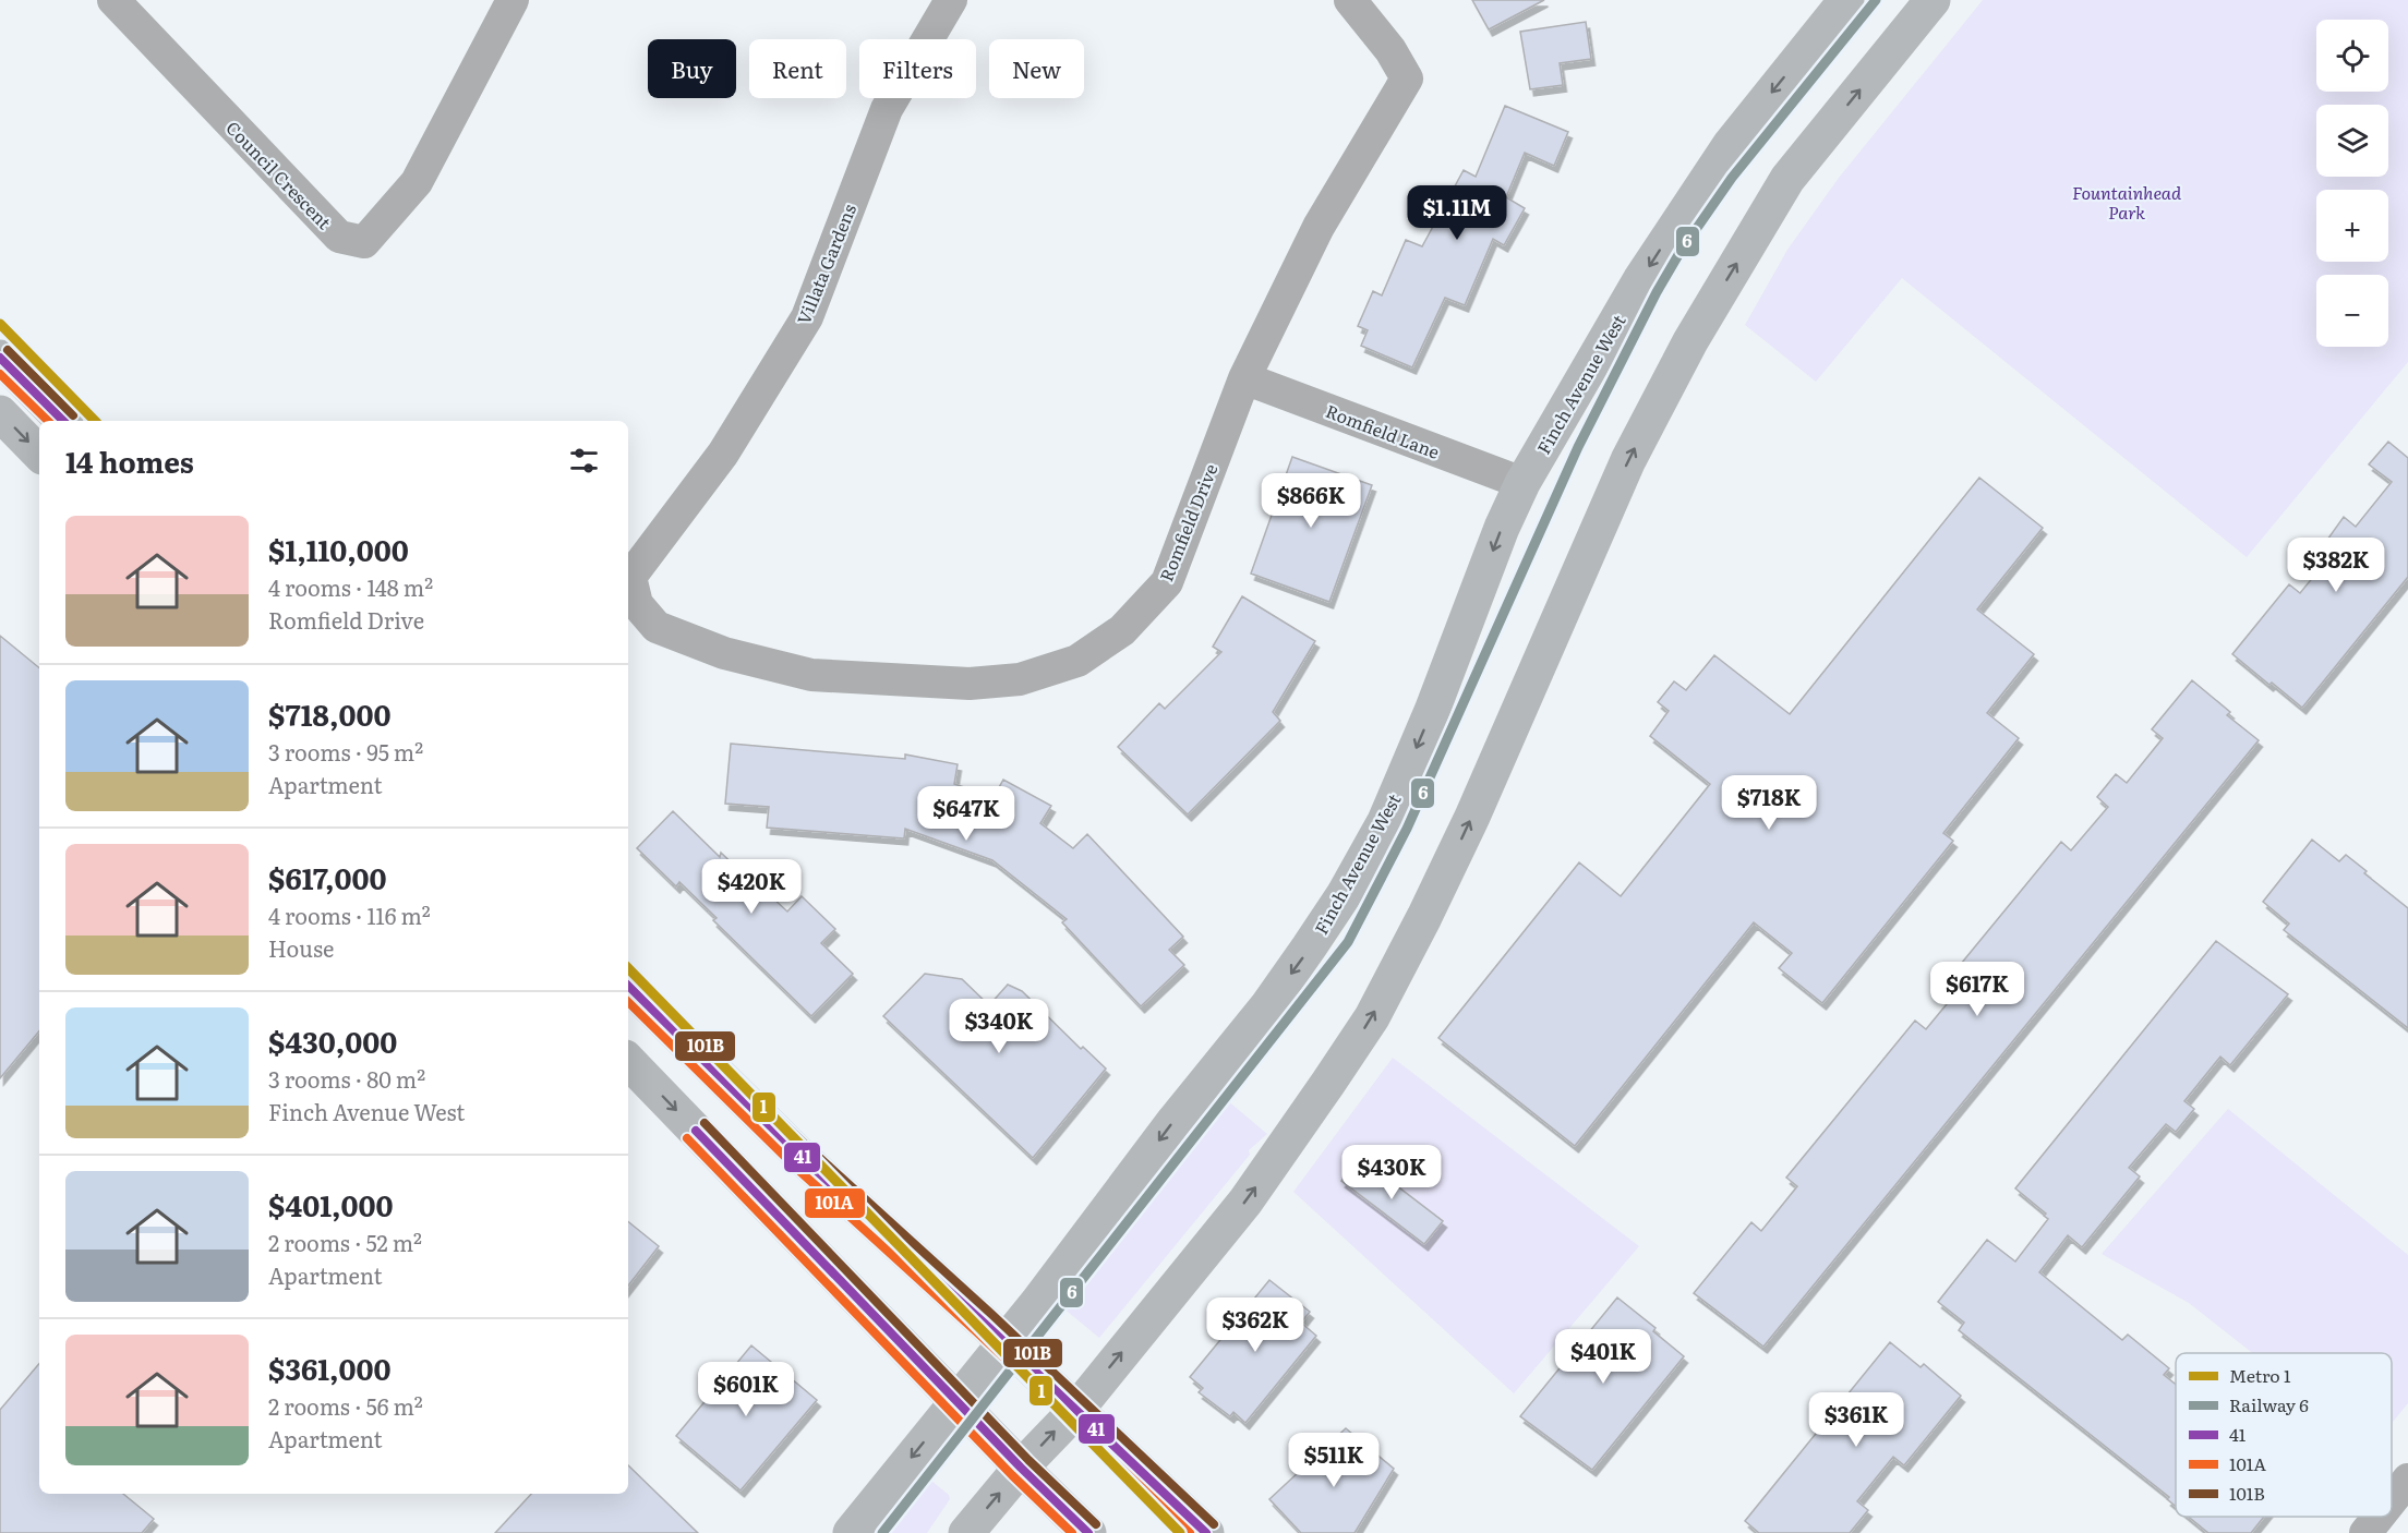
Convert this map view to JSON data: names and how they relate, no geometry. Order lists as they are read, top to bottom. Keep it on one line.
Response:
{"streets":{"main road":["Finch Avenue West"],"street":["Council Crescent","Villata Gardens","Romfield Lane","Romfield Drive"]},"crossings":[["Villata Gardens","Romfield Drive"],["Finch Avenue West","Romfield Lane"],["Romfield Lane","Romfield Drive"]],"parks":["Fountainhead Park"],"lines":["rail line 6","metro line 1","transit line 101B","transit line 41","transit line 101A"],"legend":["Metro 1","Railway 6","41","101A","101B"],"page":{"map_buttons":["+","−"],"chip":["Buy","Rent","Filters","New"],"price":["$1.11M","$866K","$382K","$718K","$647K","$420K","$617K","$340K","$430K","$362K","$401K","$601K","$361K","$511K"],"heading":"14 homes","list":[{"name":"$1,110,000","note":"4 rooms · 148 m² · Romfield Drive"},{"name":"$718,000","note":"3 rooms · 95 m² · Apartment"},{"name":"$617,000","note":"4 rooms · 116 m² · House"},{"name":"$430,000","note":"3 rooms · 80 m² · Finch Avenue West"},{"name":"$401,000","note":"2 rooms · 52 m² · Apartment"},{"name":"$361,000","note":"2 rooms · 56 m² · Apartment"}]}}
